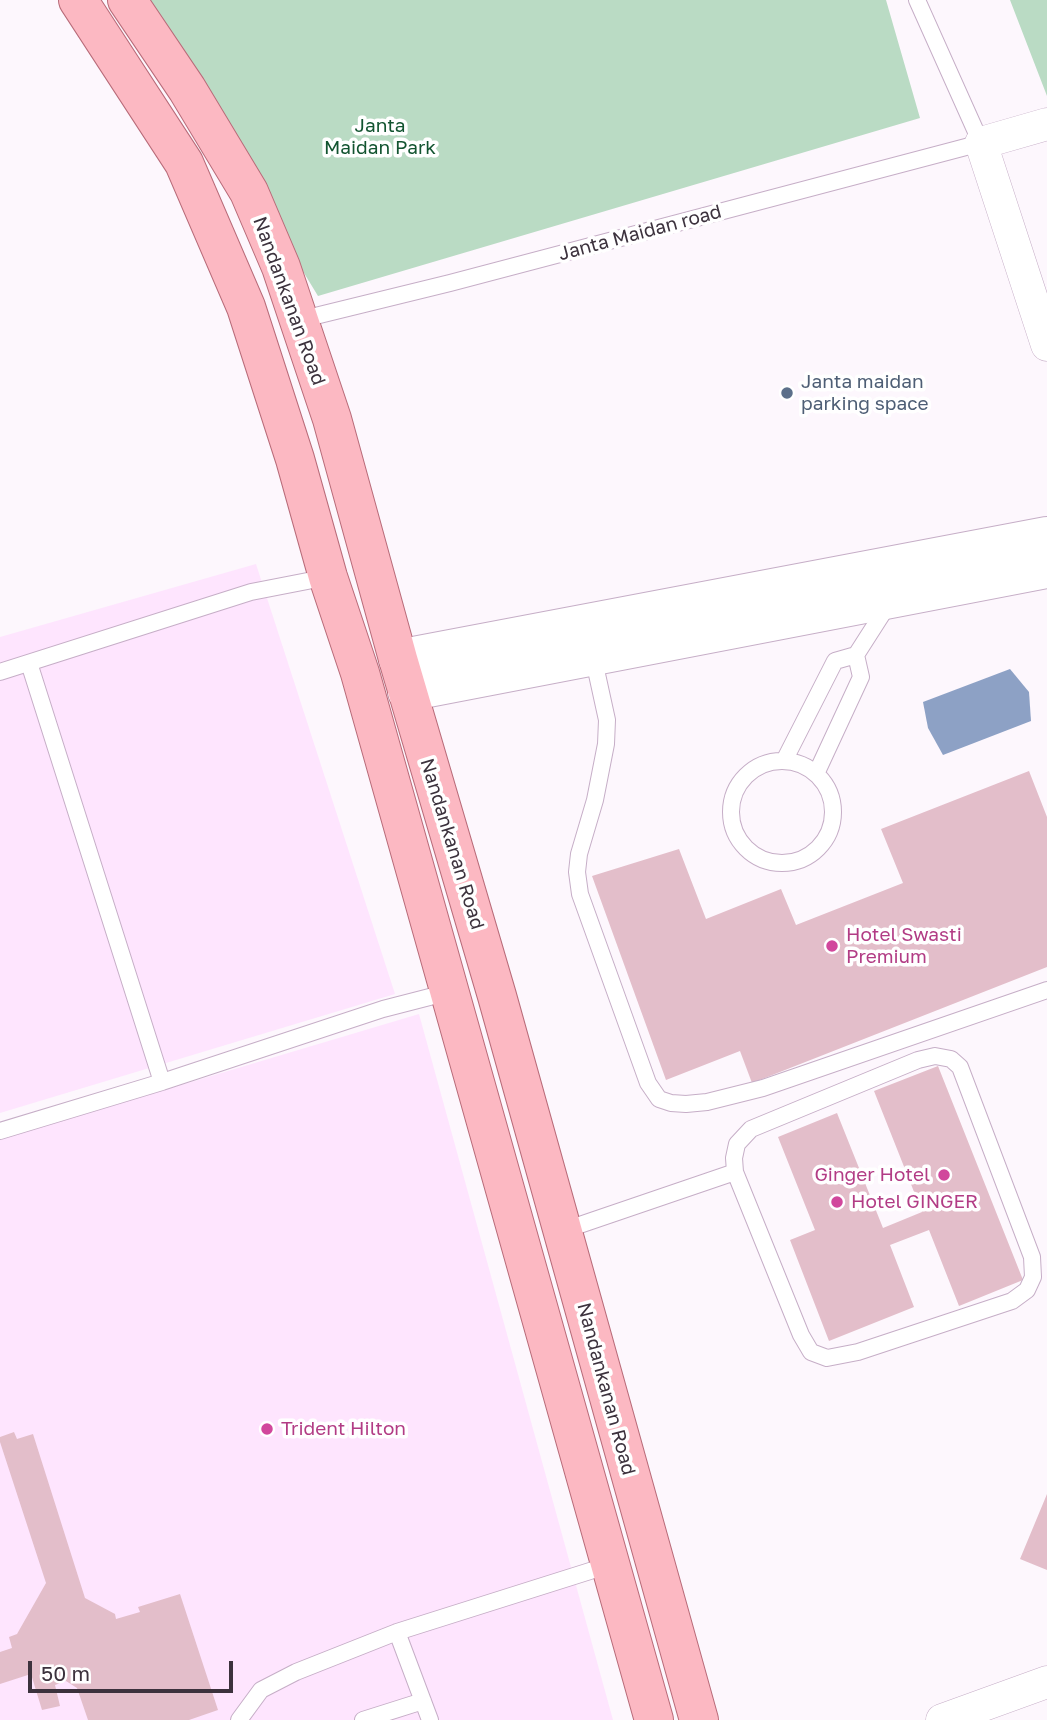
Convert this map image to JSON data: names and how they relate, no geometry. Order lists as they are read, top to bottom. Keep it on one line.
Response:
{"streets":{"main road":["Nandankanan Road"],"lane":["Janta Maidan road"]},"crossings":[["Janta Maidan road","Nandankanan Road"]],"parks":["Janta Maidan Park"],"places":["Janta maidan parking space","Hotel Swasti Premium","Ginger Hotel","Hotel GINGER","Trident Hilton"],"scale_bar":"50 m"}
